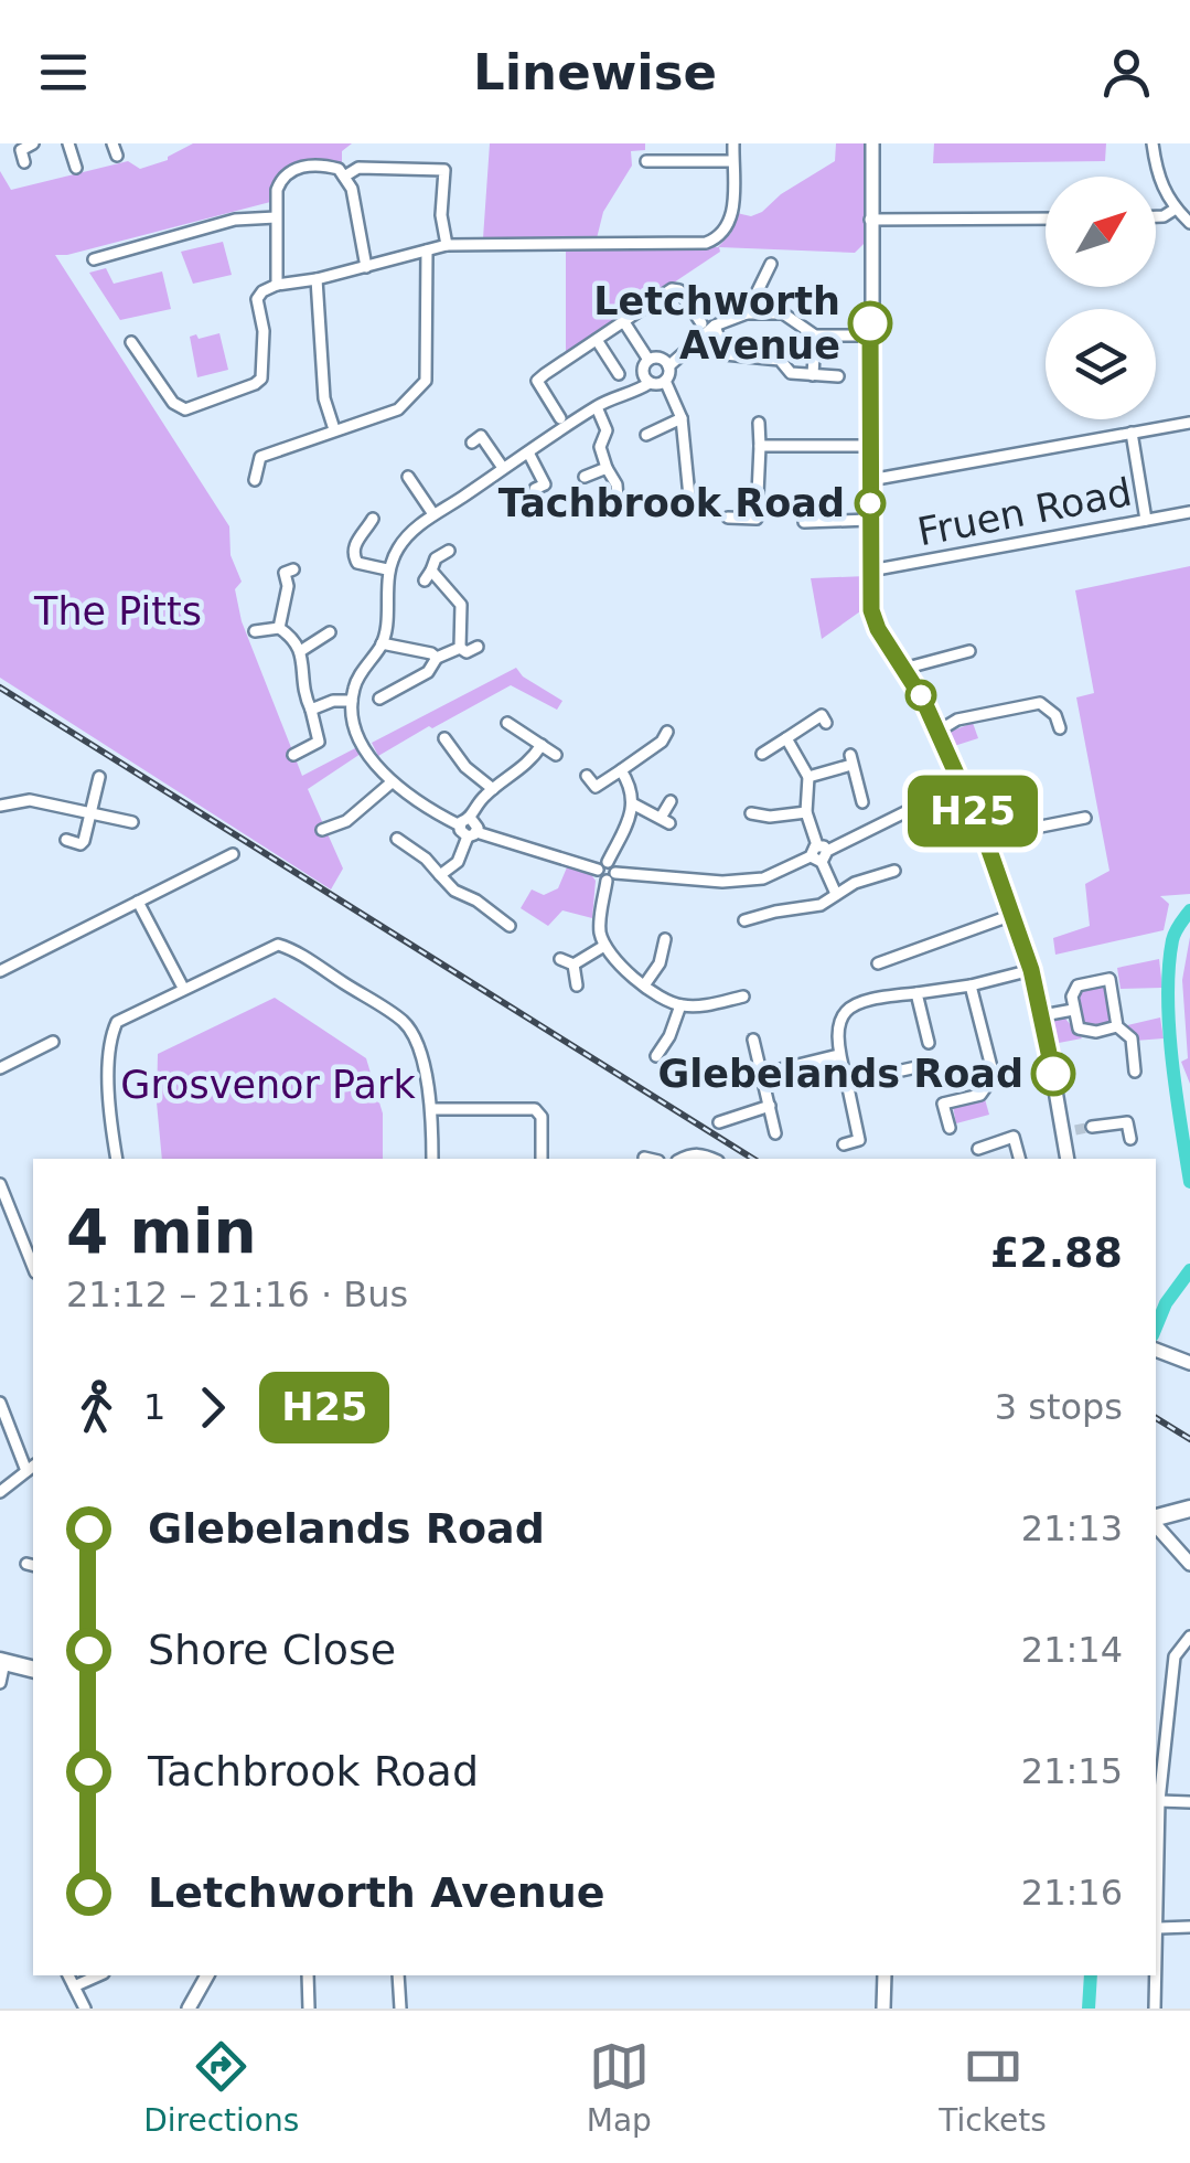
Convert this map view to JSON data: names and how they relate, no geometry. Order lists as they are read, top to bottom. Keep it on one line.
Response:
{"streets":{"street":["Fruen Road"]},"parks":["The Pitts","Grosvenor Park"],"places":["Letchworth Avenue","Tachbrook Road","Glebelands Road"],"lines":["bus line H25"],"north":"top right","page":{"header":"Linewise","on_map":"H25","heading":["4 min","21:12 – 21:16 · Bus","£2.88"],"legs":["1","H25","3 stops"],"list":[{"name":"Glebelands Road","value":"21:13"},{"name":"Shore Close","value":"21:14"},{"name":"Tachbrook Road","value":"21:15"},{"name":"Letchworth Avenue","value":"21:16"}],"tabs":["Directions","Map","Tickets"]}}
